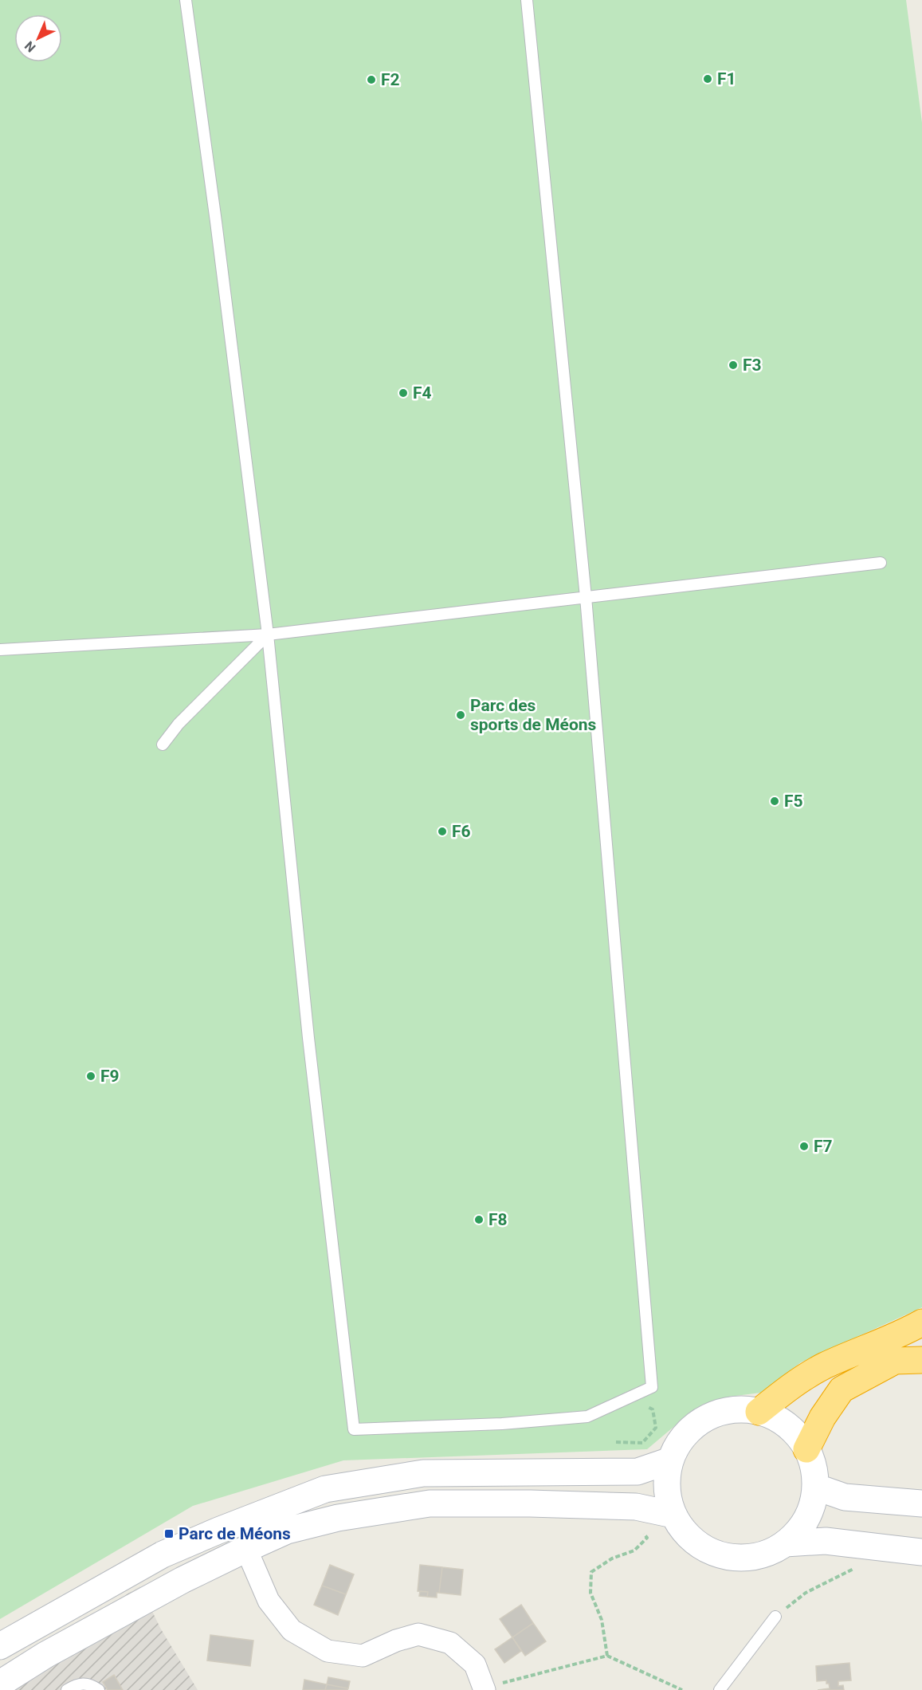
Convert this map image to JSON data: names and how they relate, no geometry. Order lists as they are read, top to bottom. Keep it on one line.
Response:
{"places":{"other":["F1","F2","F3","F4","Parc des sports de Méons","F5","F6","F9","F7","F8"],"transit":["Parc de Méons"]},"north":"bottom left"}
